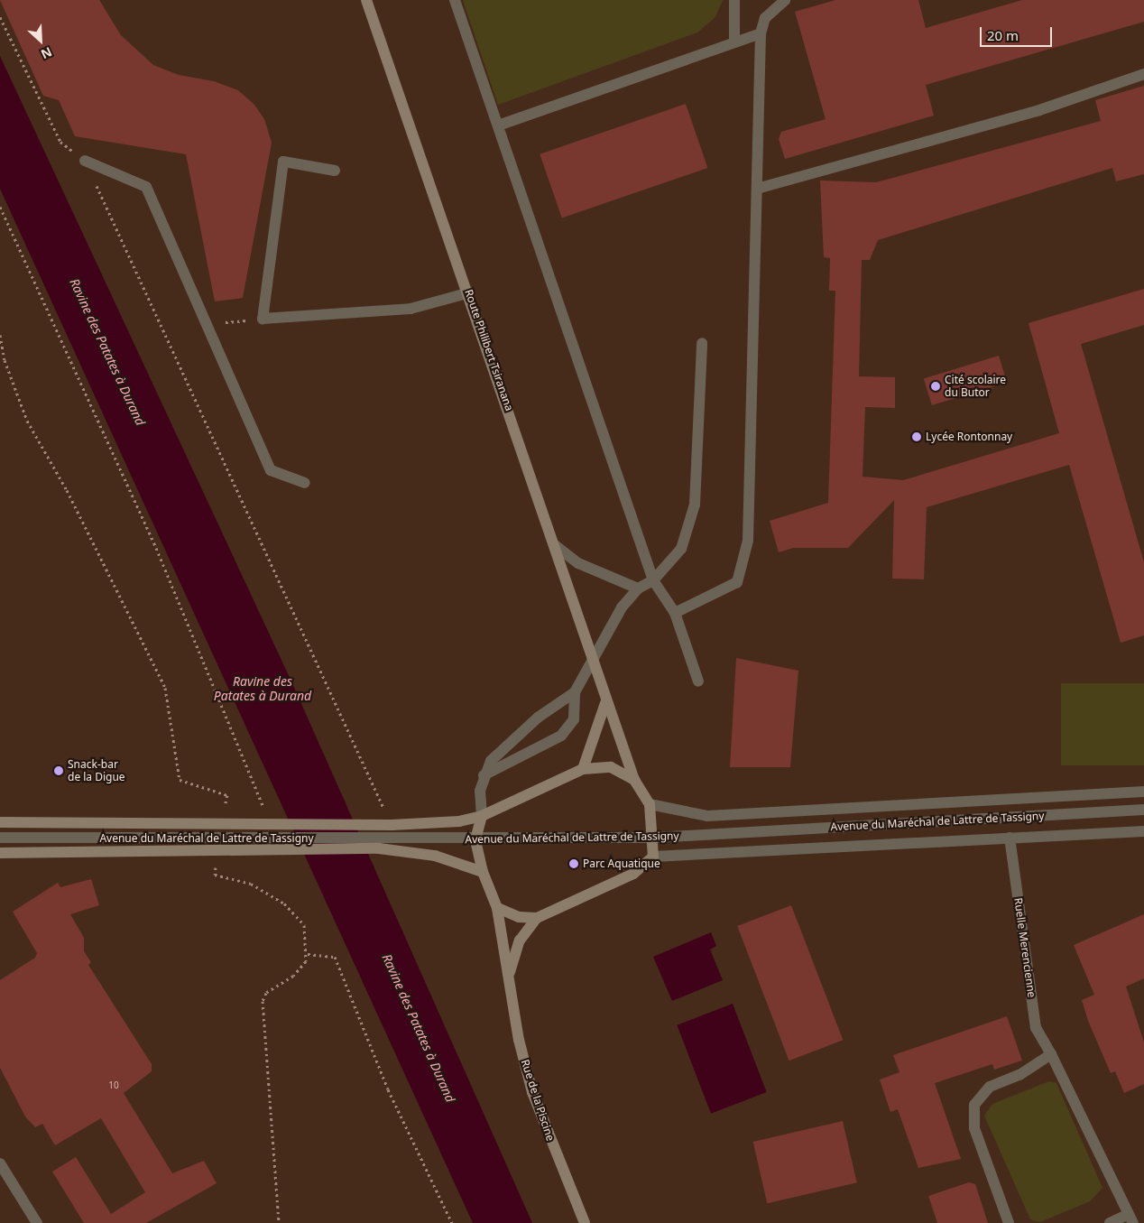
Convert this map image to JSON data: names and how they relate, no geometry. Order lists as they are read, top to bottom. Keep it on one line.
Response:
{"streets":{"main road":["Route Philibert Tsiranana","Avenue du Maréchal de Lattre de Tassigny","Rue de la Piscine"],"street":["Ruelle Merencienne"]},"crossings":[["Route Philibert Tsiranana","Avenue du Maréchal de Lattre de Tassigny"],["Avenue du Maréchal de Lattre de Tassigny","Ruelle Merencienne"],["Avenue du Maréchal de Lattre de Tassigny","Rue de la Piscine"]],"water":["Ravine des Patates à Durand"],"places":["Cité scolaire du Butor","Lycée Rontonnay","Snack-bar de la Digue","Parc Aquatique"],"house_numbers":["10"],"scale_bar":"20 m","north":"bottom right"}
